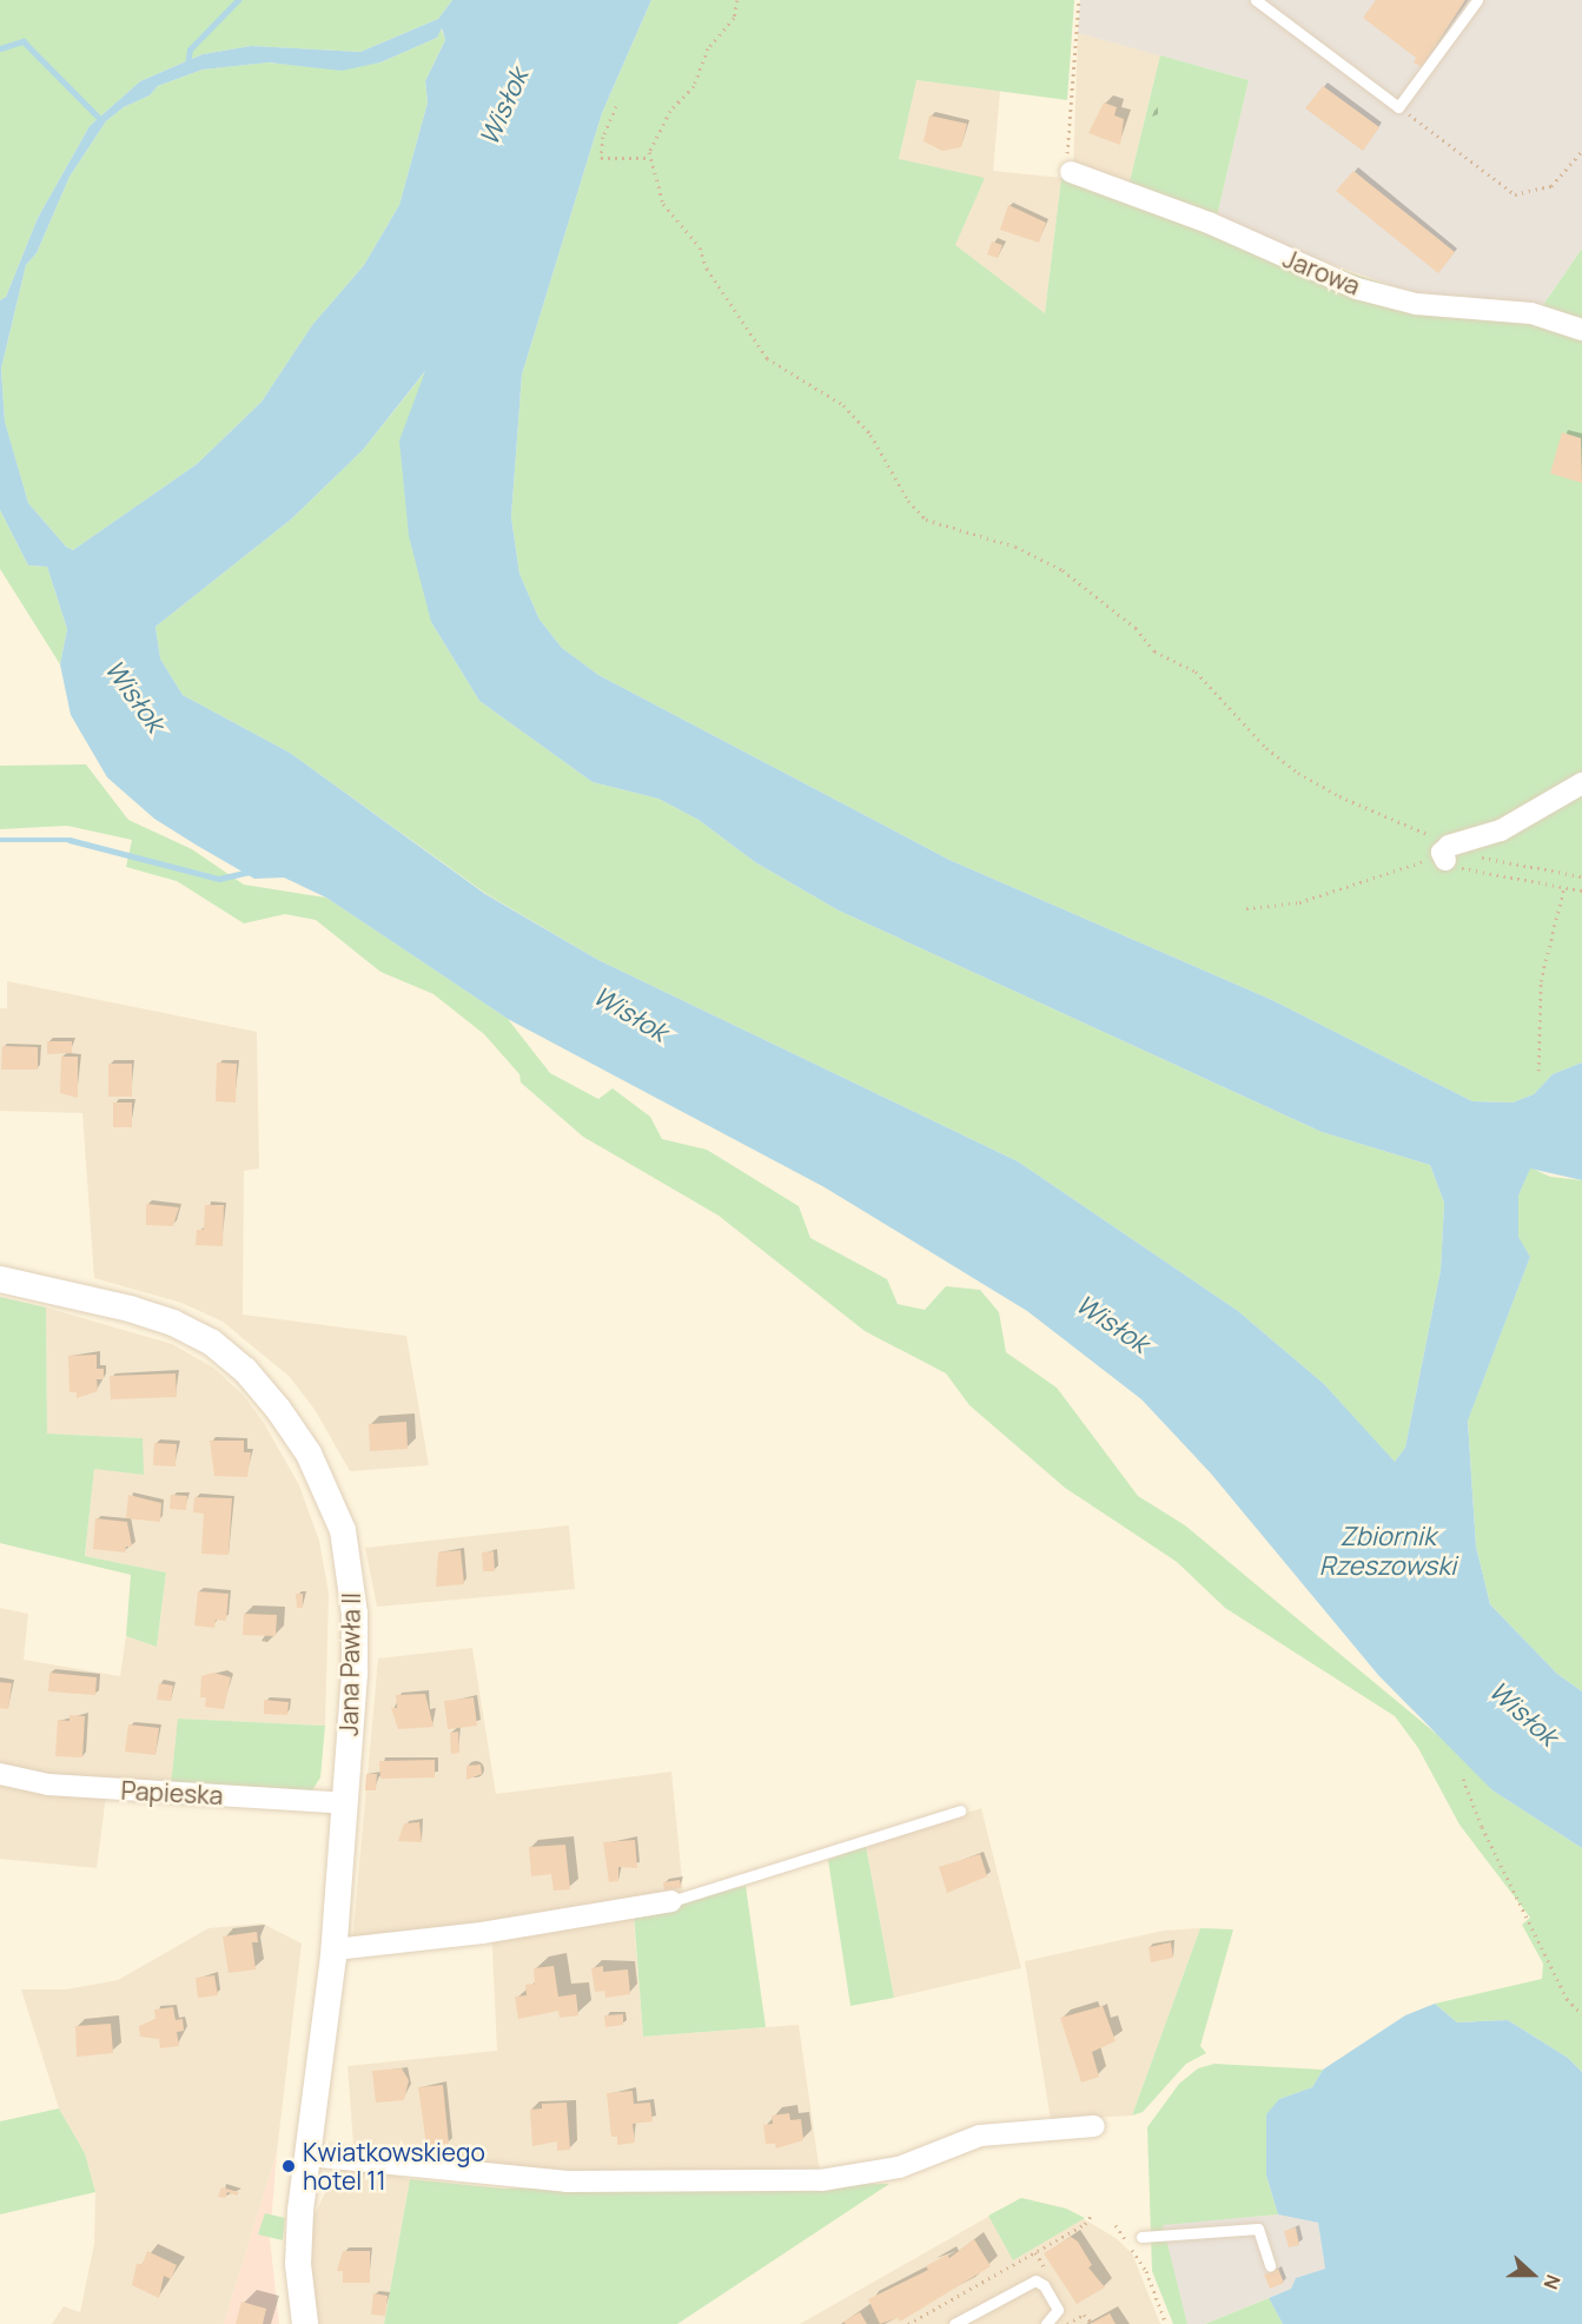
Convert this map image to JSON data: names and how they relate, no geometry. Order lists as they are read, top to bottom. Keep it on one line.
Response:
{"streets":{"street":["Jarowa","Jana Pawła II","Papieska"]},"crossings":[["Jana Pawła II","Papieska"]],"water":["Wisłok","Zbiornik Rzeszowski"],"places":["Kwiatkowskiego hotel 11"],"north":"right"}
